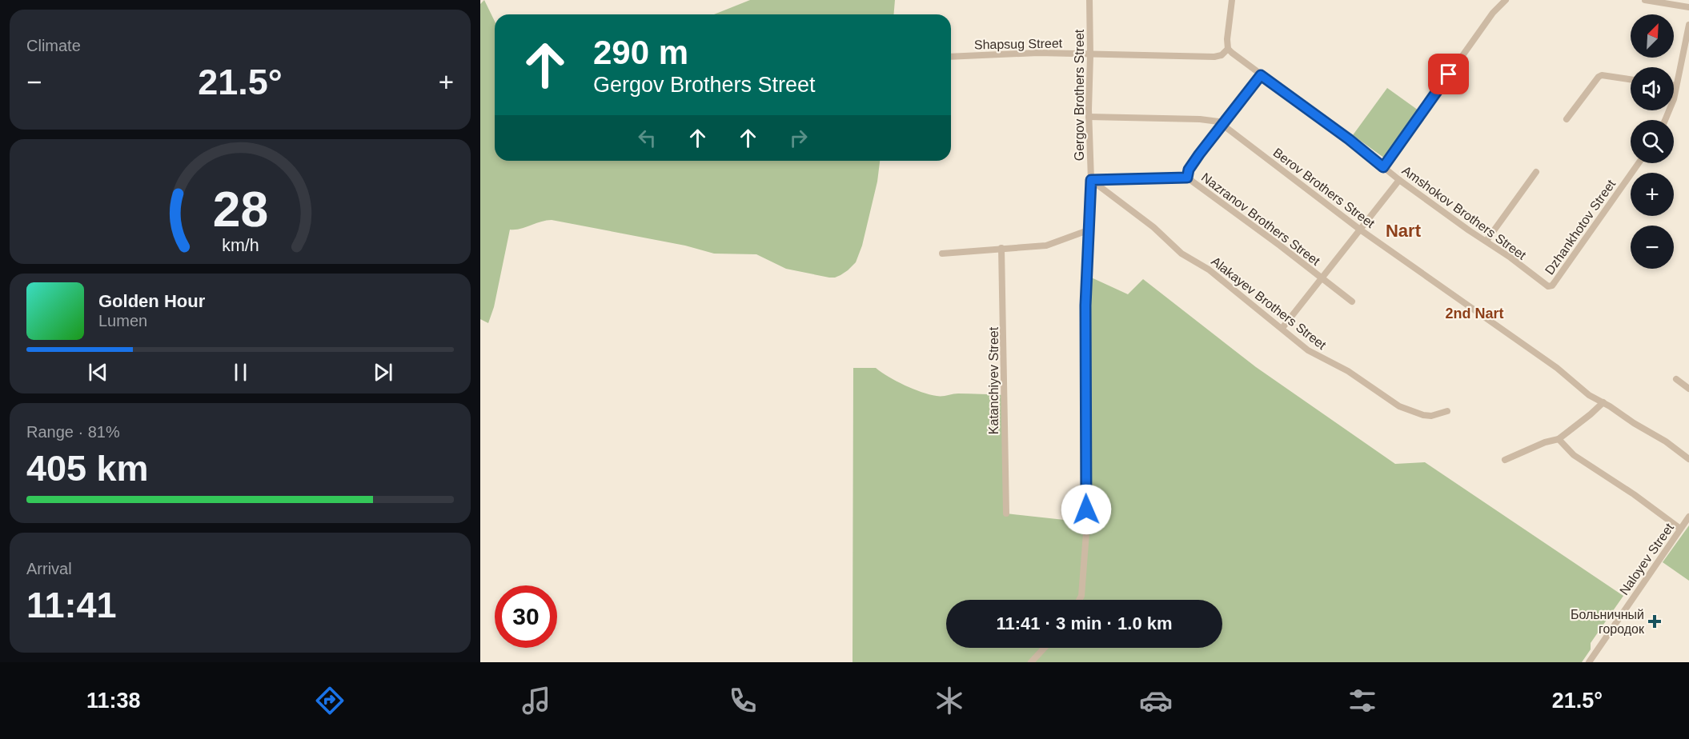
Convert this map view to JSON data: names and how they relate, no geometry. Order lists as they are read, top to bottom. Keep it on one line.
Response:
{"streets":{"street":["Shapsug Street","Gergov Brothers Street","Berov Brothers Street","Amshokov Brothers Street","Nazranov Brothers Street","Dzhankhotov Street","Alakayev Brothers Street","Katanchiyev Street","Naloyev Street"]},"crossings":[["Shapsug Street","Gergov Brothers Street"],["Gergov Brothers Street","Berov Brothers Street"],["Gergov Brothers Street","Nazranov Brothers Street"],["Gergov Brothers Street","Alakayev Brothers Street"],["Amshokov Brothers Street","Dzhankhotov Street"],["Nazranov Brothers Street","Alakayev Brothers Street"]],"districts":["Nart","2nd Nart"],"places":{"health":["Больничный городок"]},"north":"top right","page":{"tile":["Climate",["Range · 81%","405 km"],["Arrival","11:41"]],"map_buttons":["+","−"],"turn":["290 m","Gergov Brothers Street"],"heat":["−","21.5°","+"],"song":["Golden Hour","Lumen"],"limit":"30","trip":"11:41 · 3 min · 1.0 km","tabs":["11:38","21.5°"],"gauge":["28","km/h"]}}
